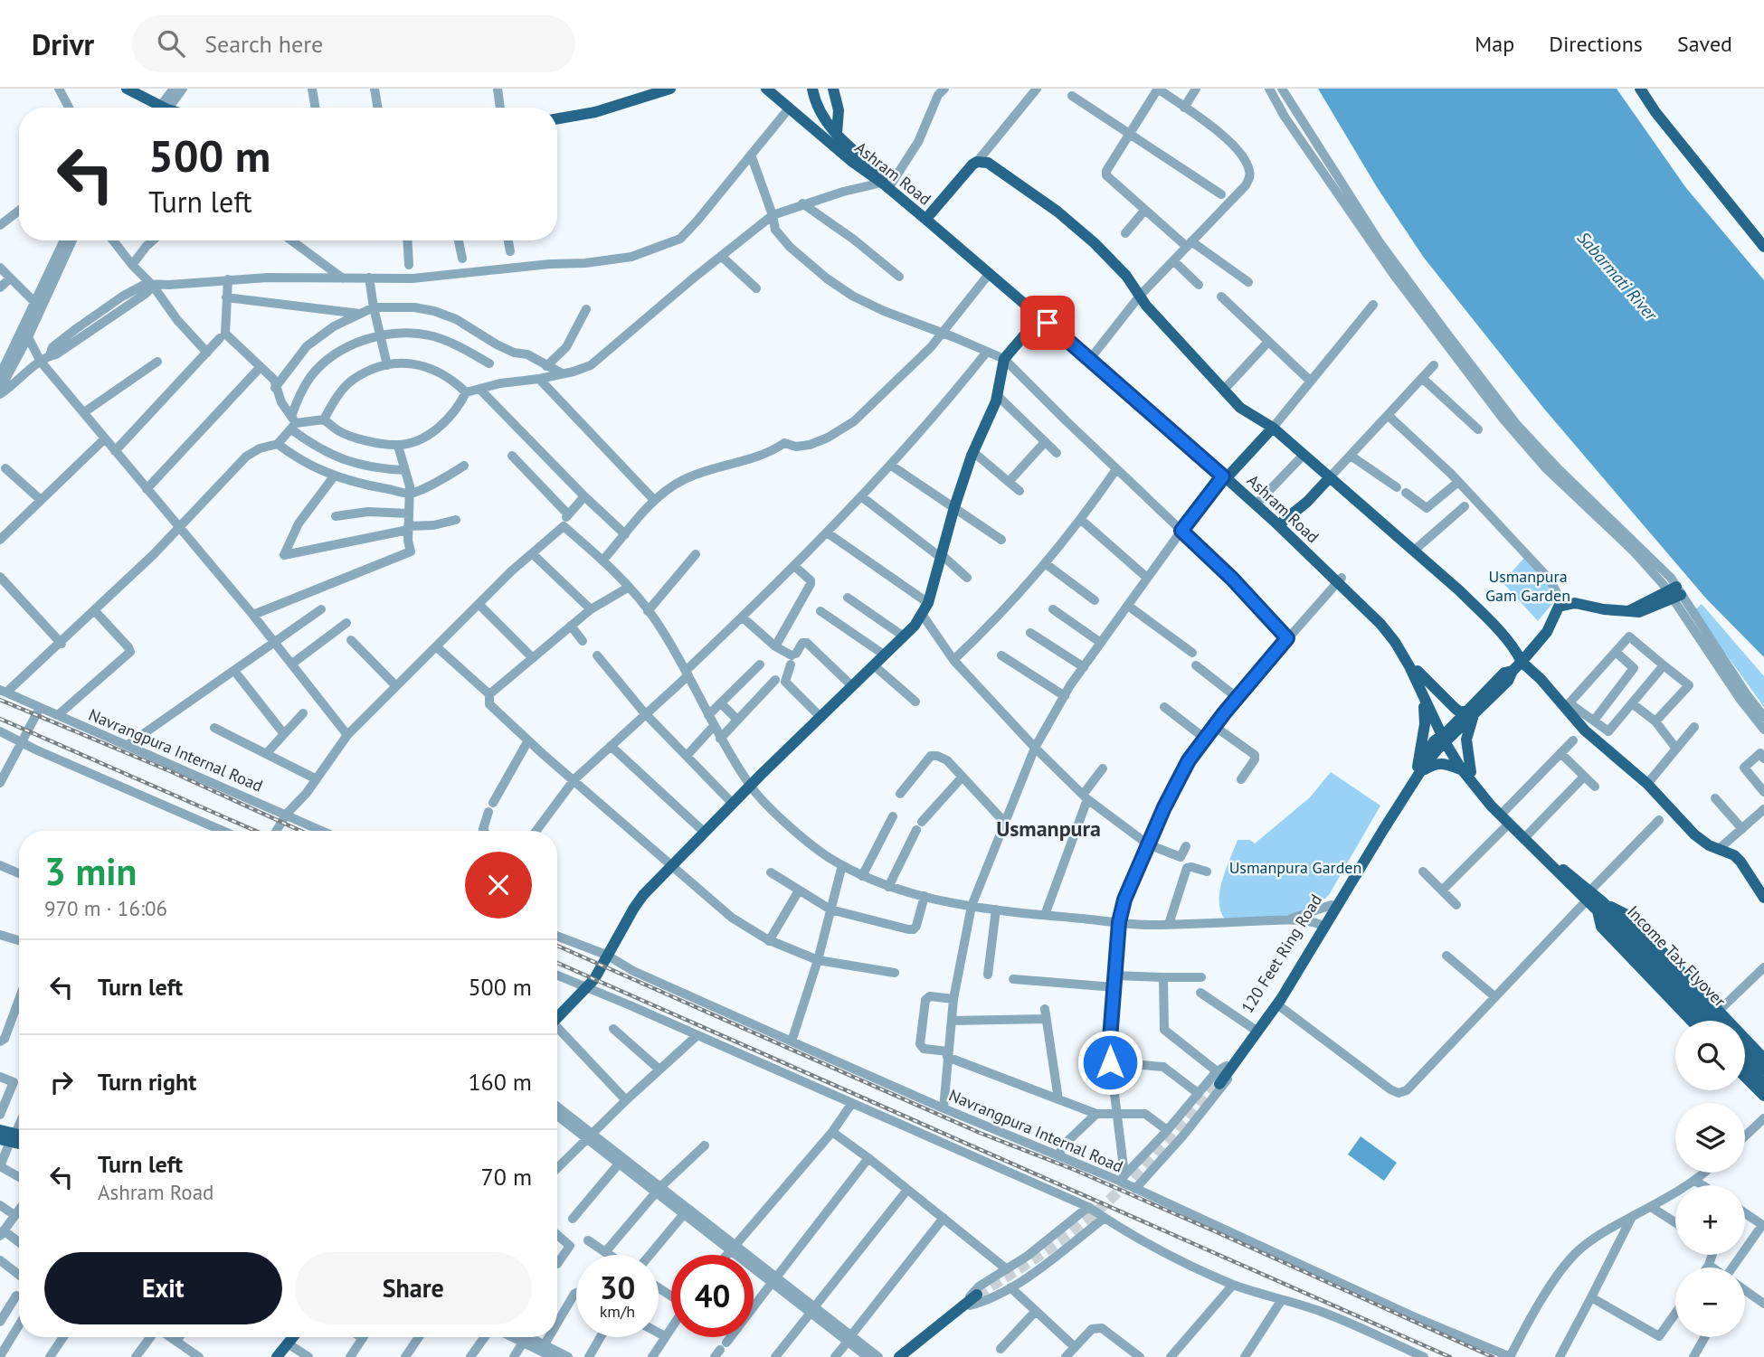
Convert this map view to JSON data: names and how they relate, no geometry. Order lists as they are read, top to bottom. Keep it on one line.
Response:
{"streets":{"main road":["Ashram Road","120 Feet Ring Road","Income Tax Flyover"],"street":["Navrangpura Internal Road"]},"crossings":[["Ashram Road","120 Feet Ring Road"],["Ashram Road","Income Tax Flyover"]],"districts":["Usmanpura"],"water":["Sabarmati River"],"parks":["Usmanpura Gam Garden","Usmanpura Garden"],"page":{"header":"Drivr","search":"Search here","nav":["Map","Directions","Saved"],"turn":["500 m","Turn left"],"heading":["3 min","970 m · 16:06"],"list":[{"name":"Turn left","value":"500 m"},{"name":"Turn right","value":"160 m"},{"name":"Turn left","note":"Ashram Road","value":"70 m"}],"map_buttons":["+","−"],"buttons":["Exit","Share"],"speed":"30 km/h","limit":"40"}}
